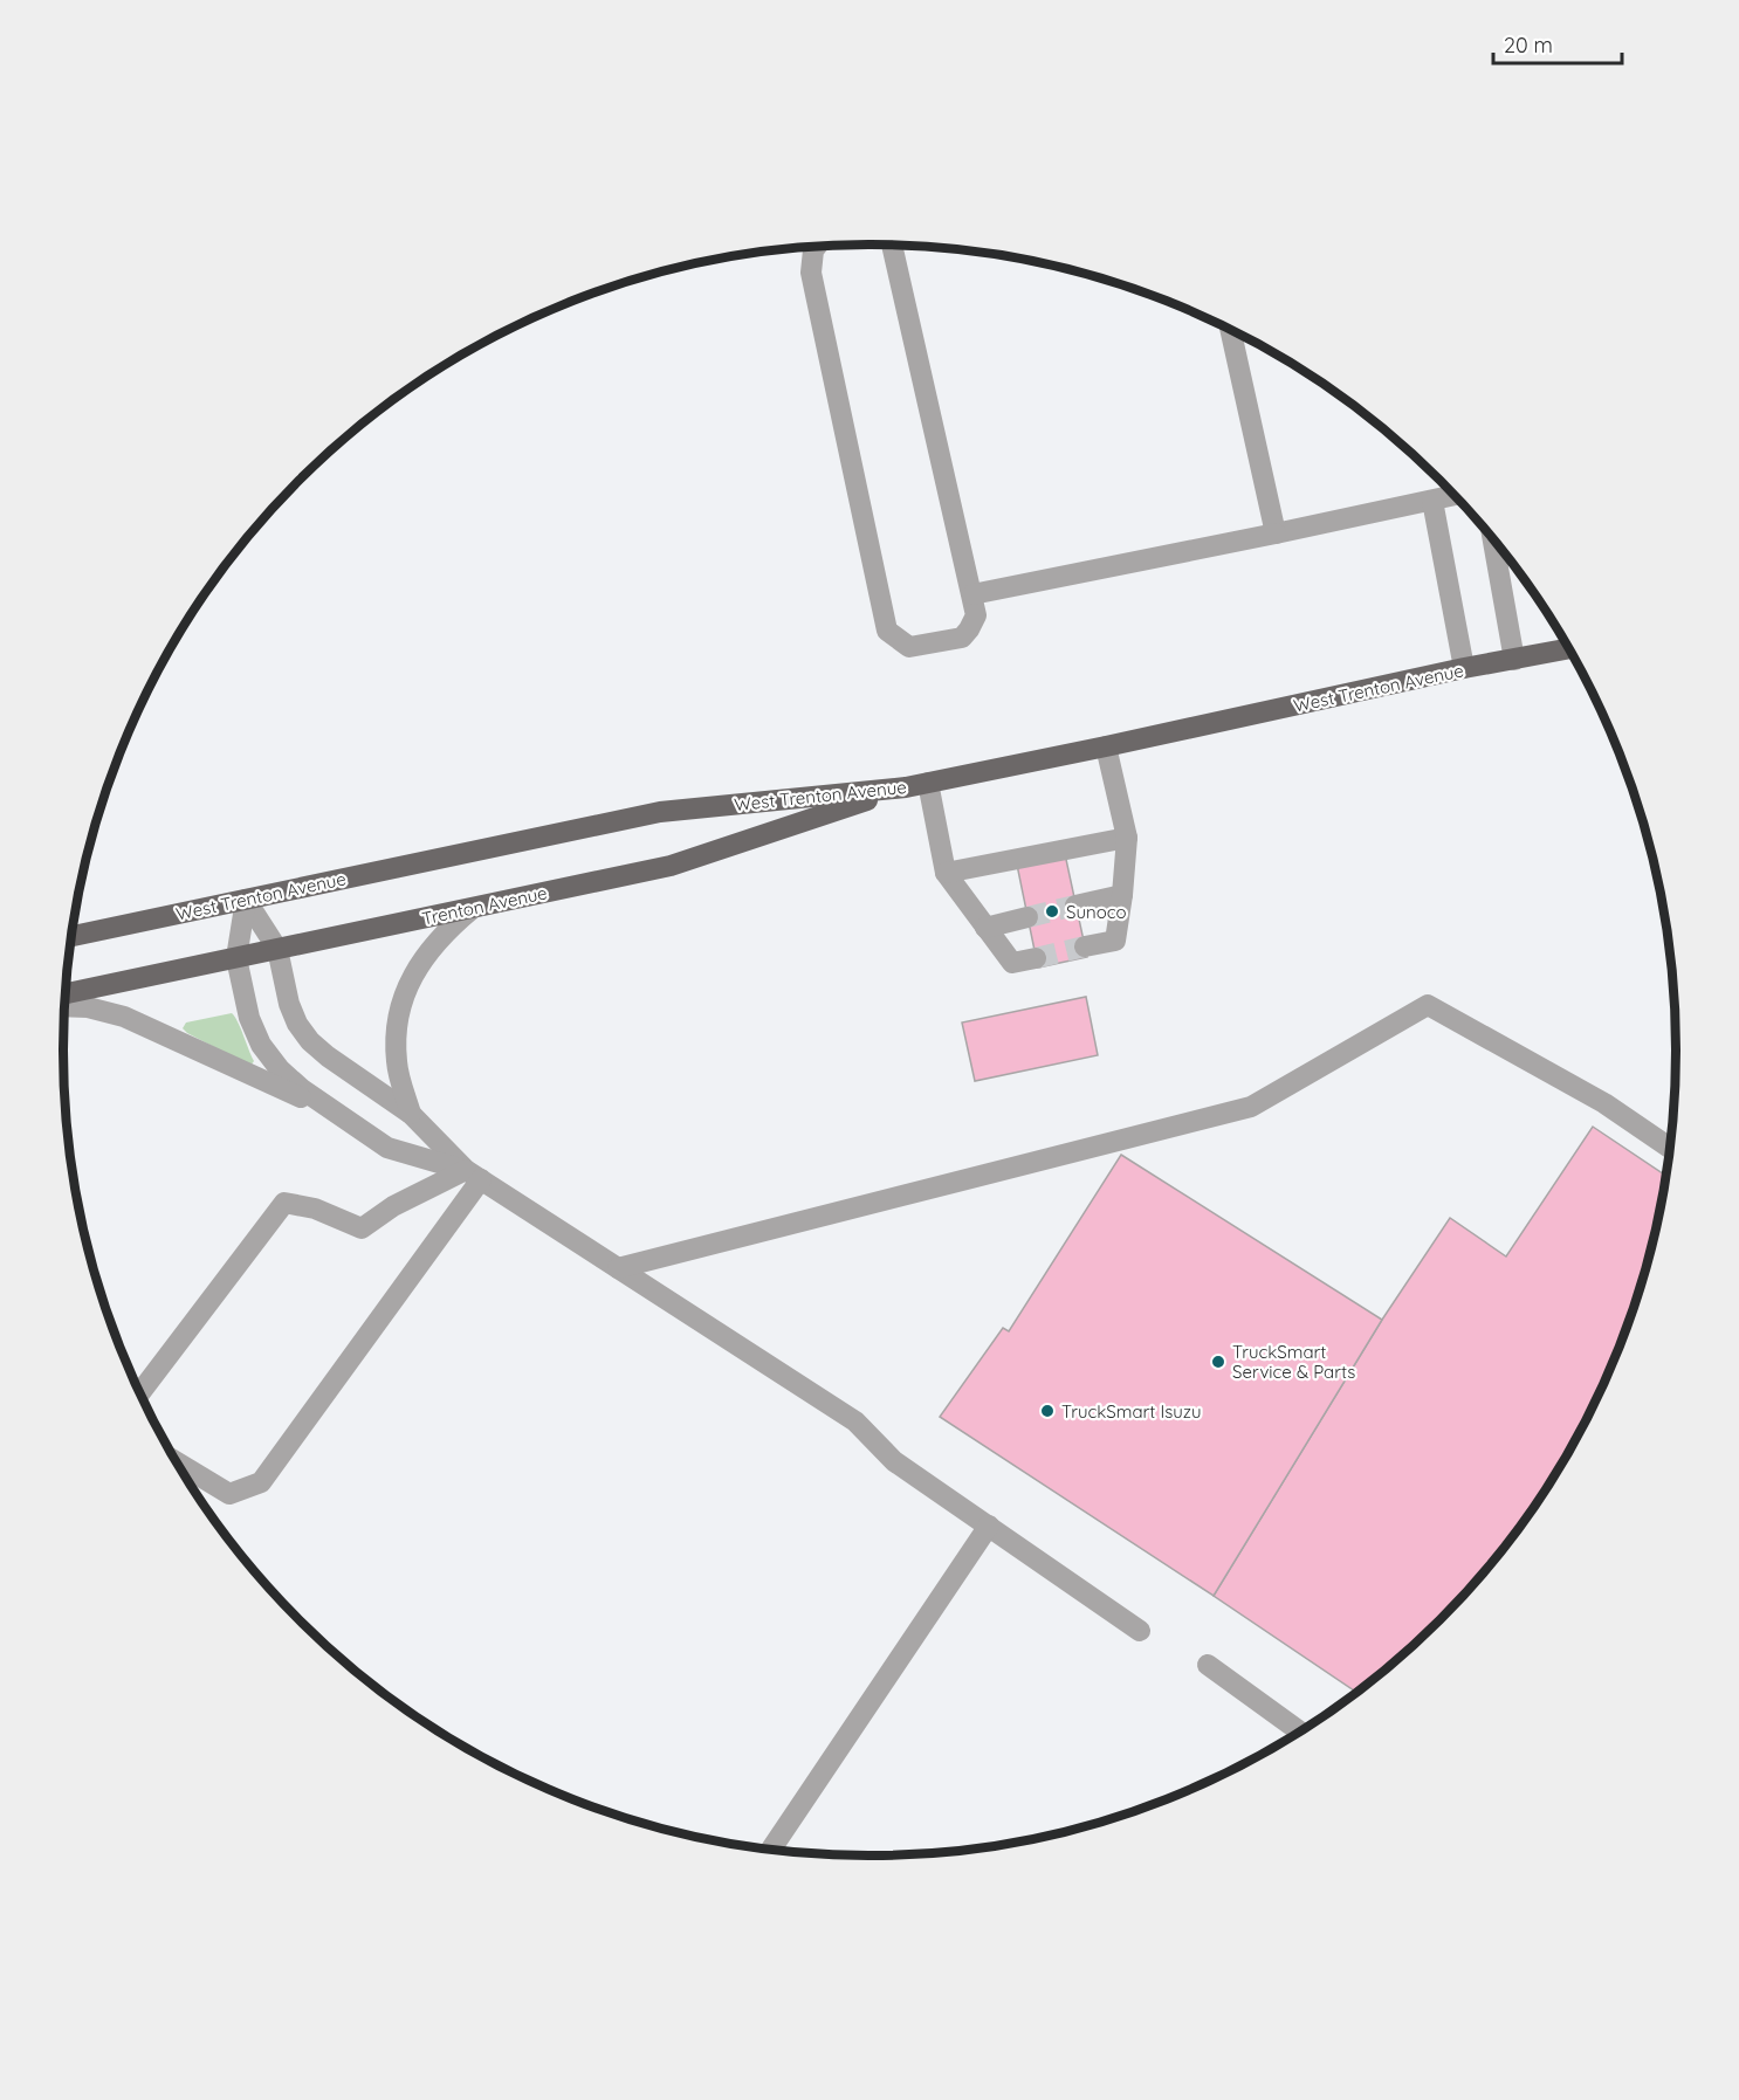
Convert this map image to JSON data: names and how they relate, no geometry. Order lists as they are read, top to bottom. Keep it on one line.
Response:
{"streets":{"main road":["West Trenton Avenue","Trenton Avenue"]},"crossings":[["West Trenton Avenue","Trenton Avenue"]],"places":["Sunoco","TruckSmart Service & Parts","TruckSmart Isuzu"],"scale_bar":"20 m"}
